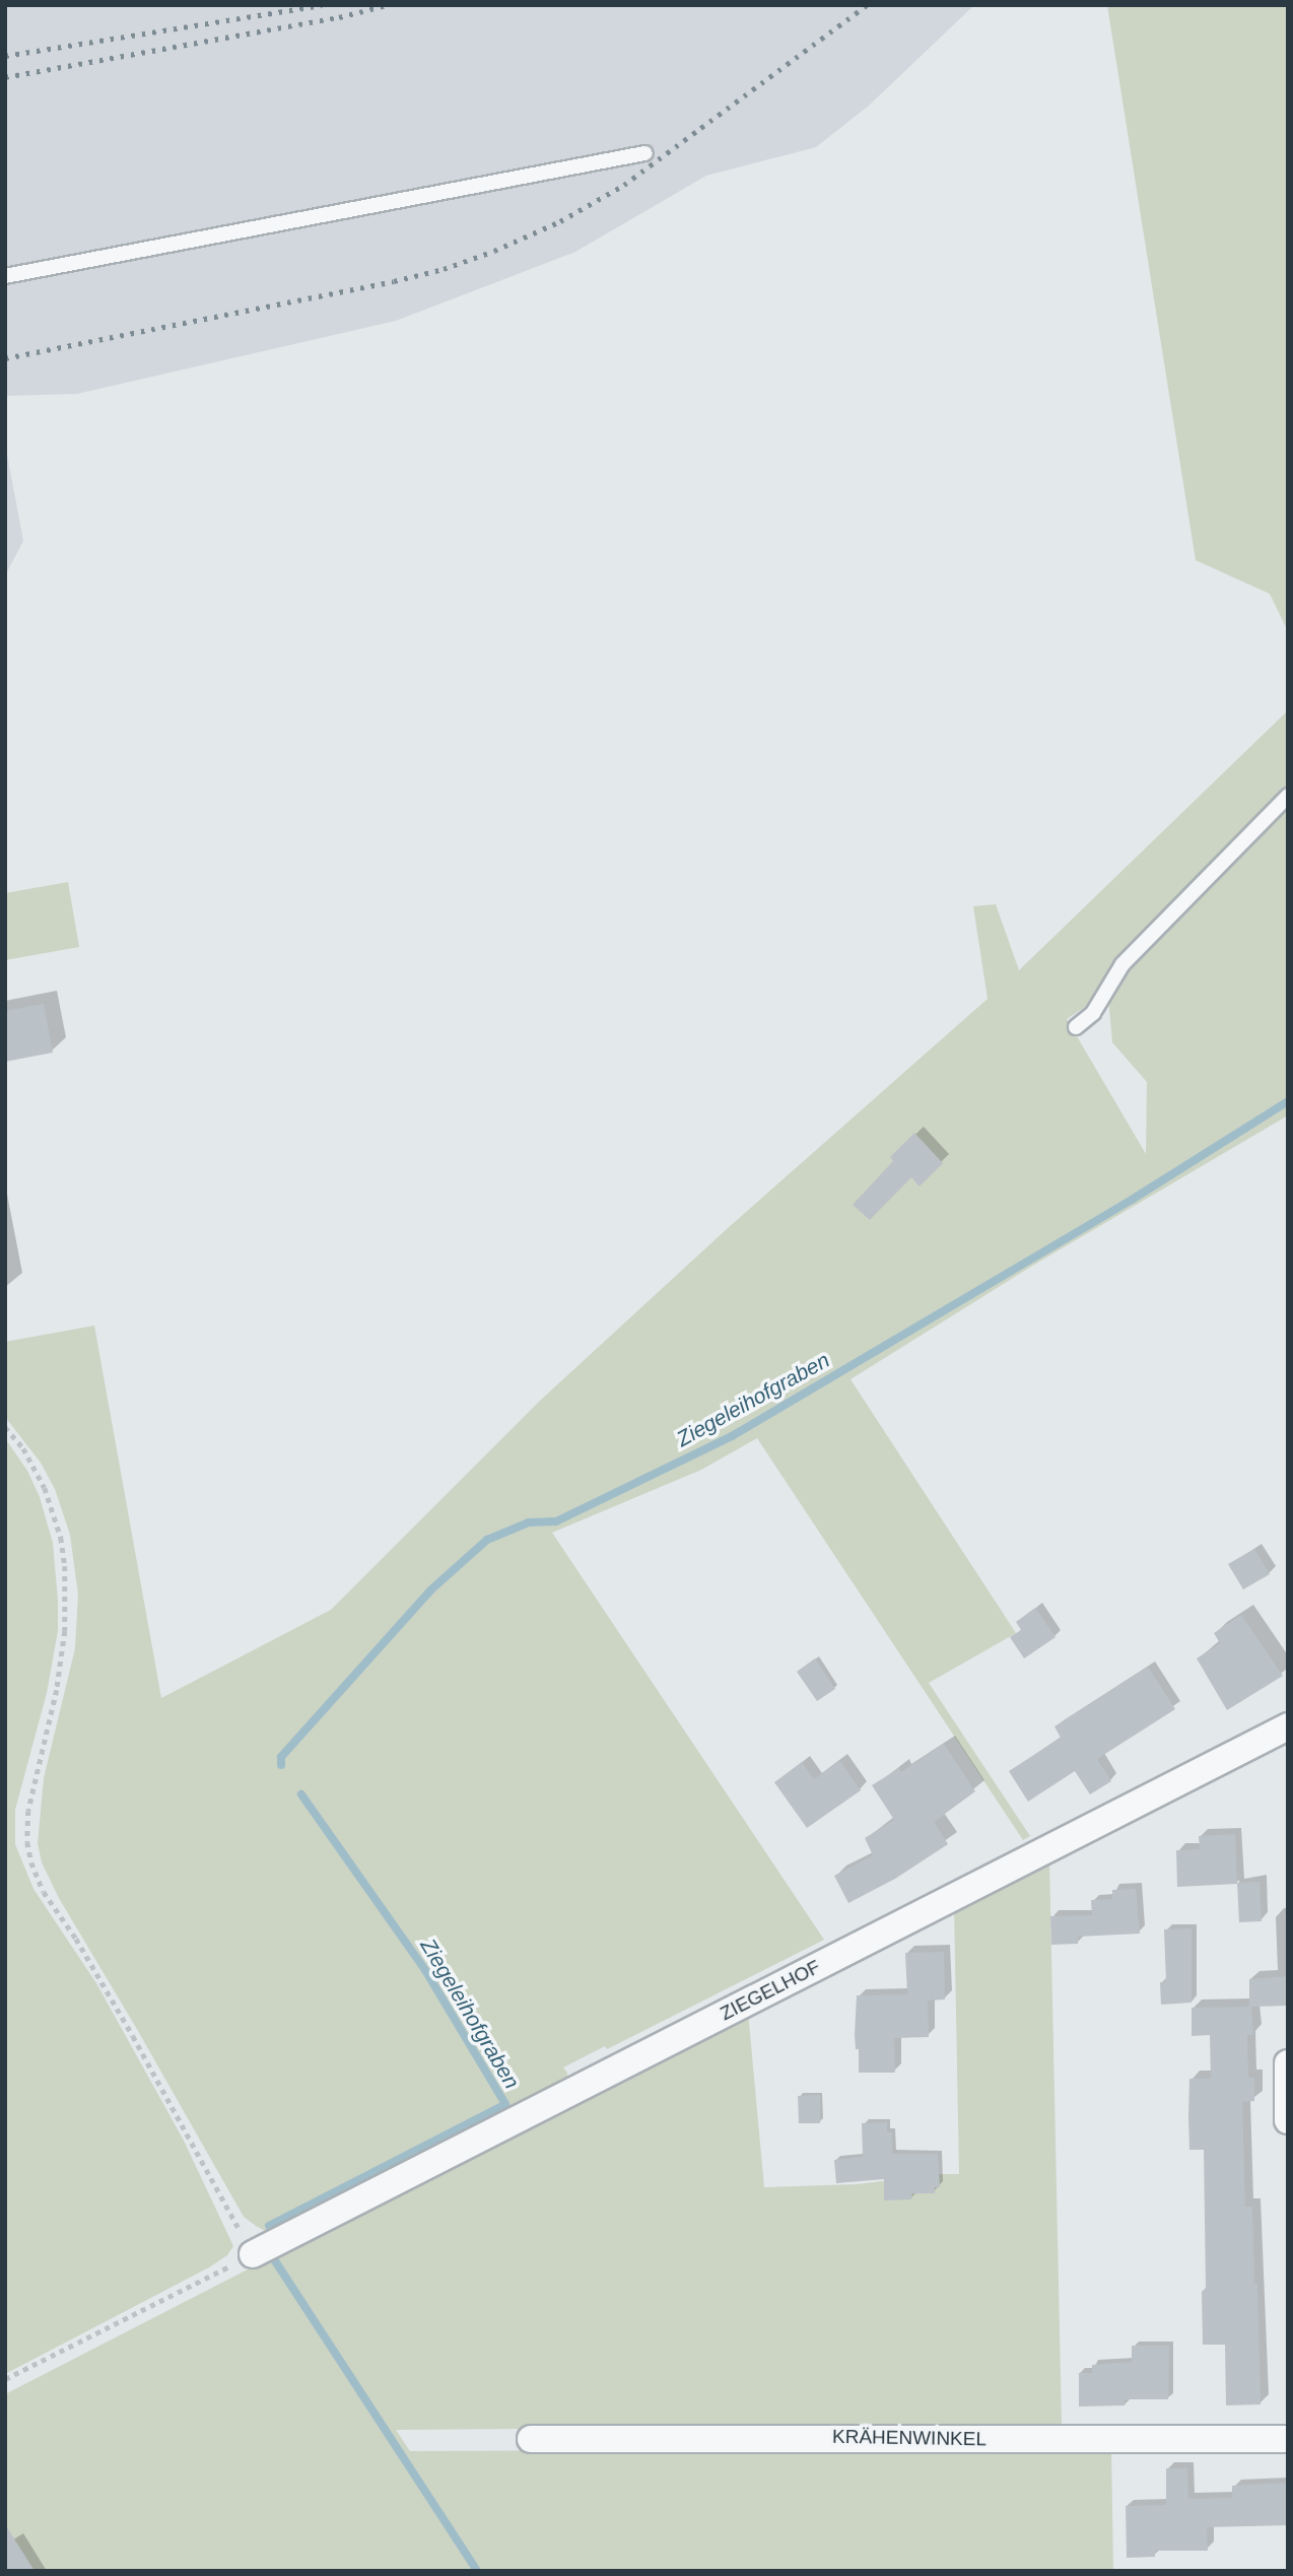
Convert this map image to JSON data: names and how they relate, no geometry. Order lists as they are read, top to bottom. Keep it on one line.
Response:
{"streets":{"street":["ZIEGELHOF","KRÄHENWINKEL"]},"water":["Ziegeleihofgraben"]}
